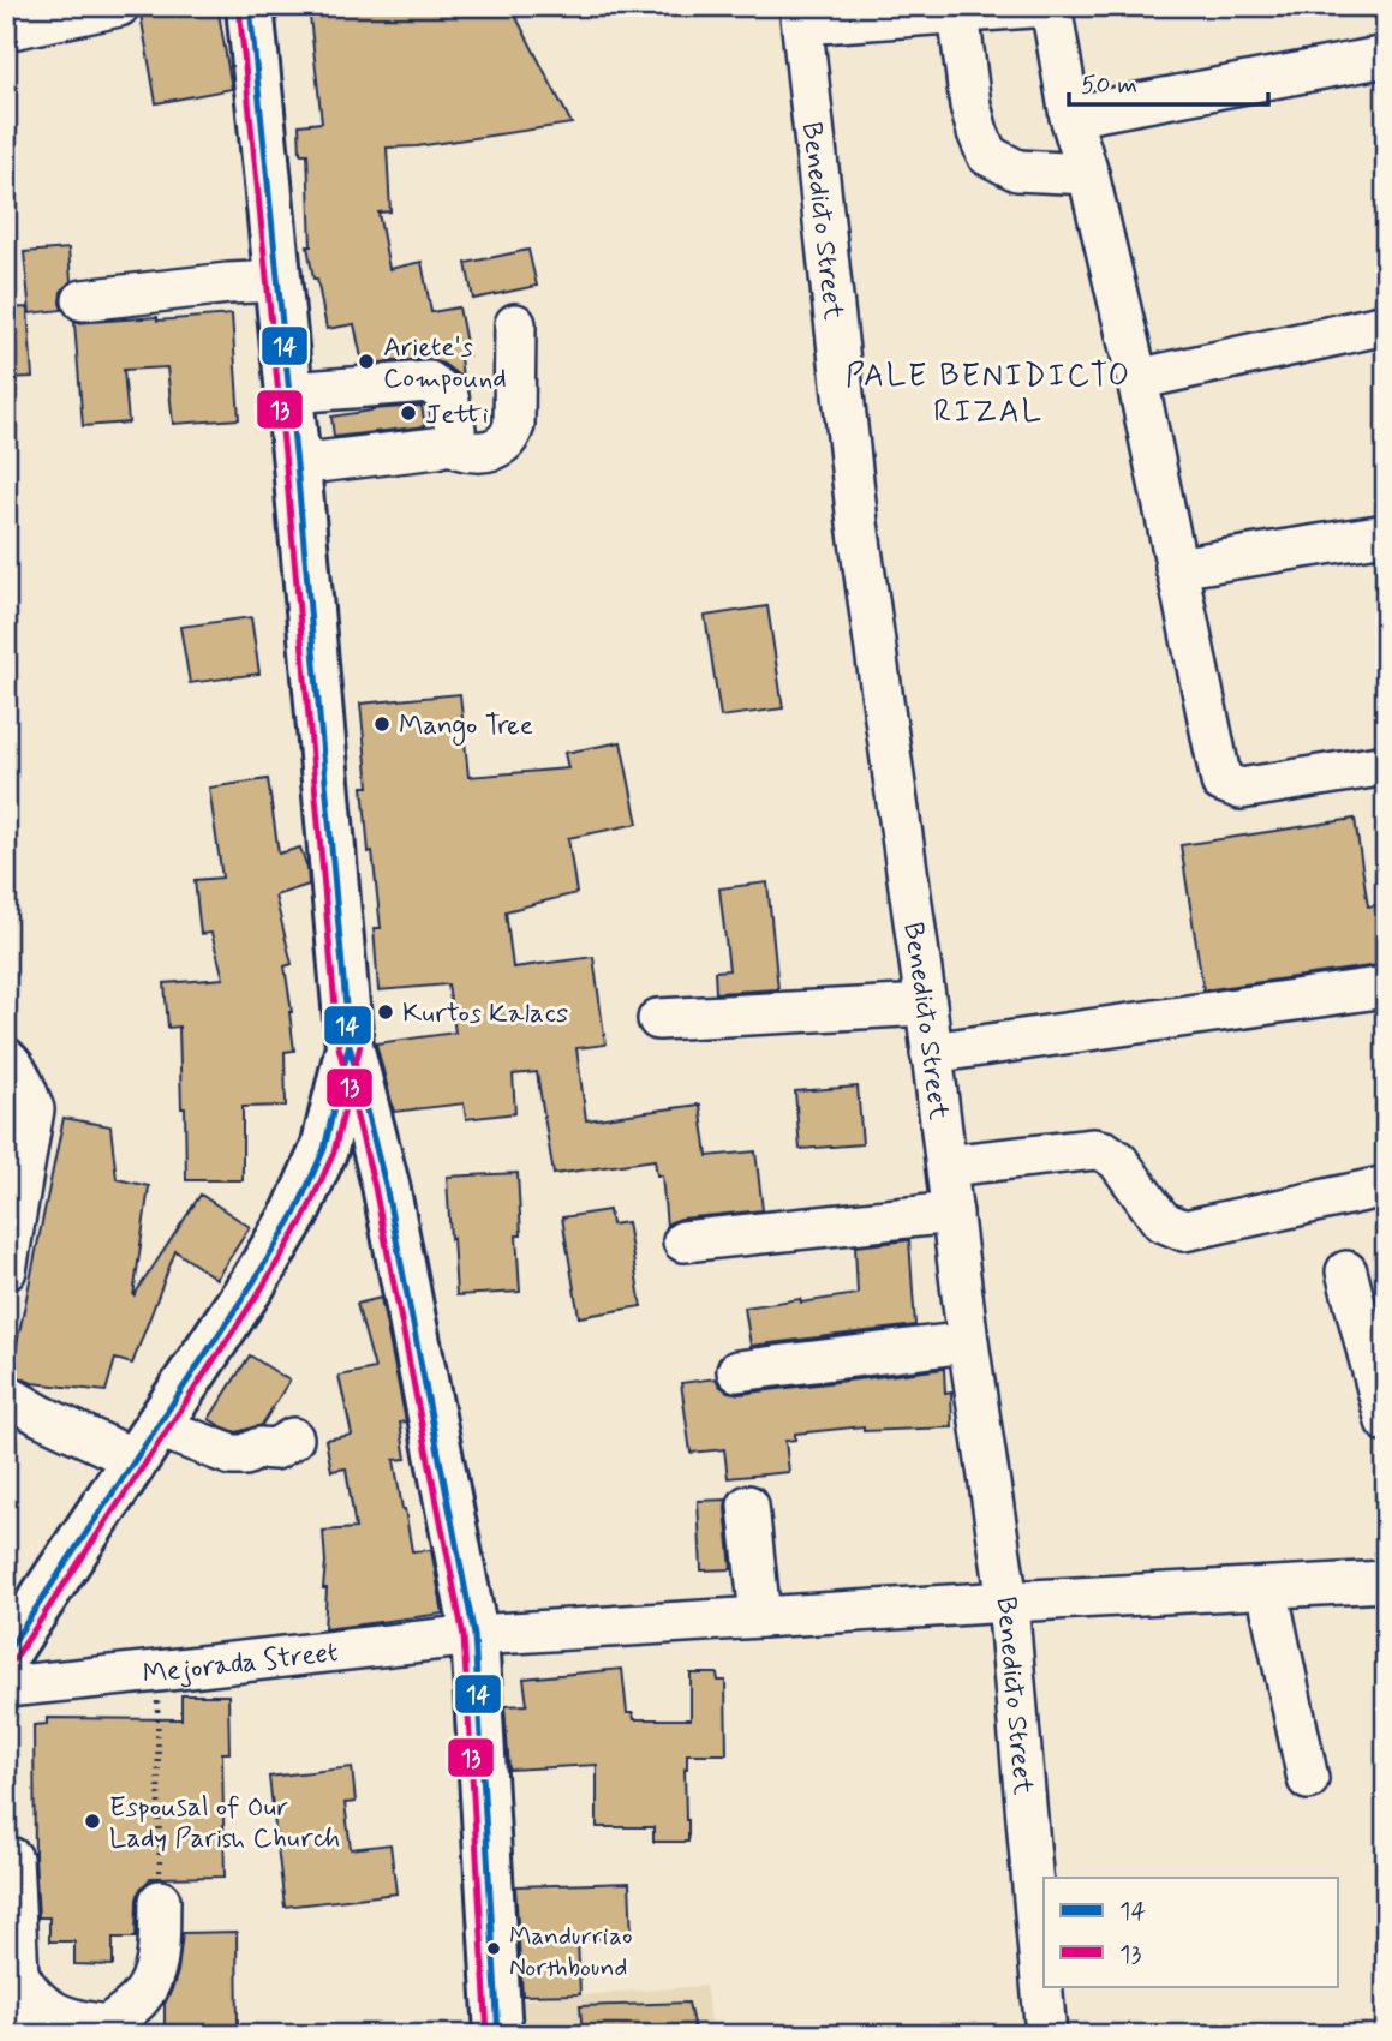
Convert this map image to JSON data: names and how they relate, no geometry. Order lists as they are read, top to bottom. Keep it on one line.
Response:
{"streets":{"street":["Benedicto Street","Mejorada Street"]},"crossings":[["Benedicto Street","Mejorada Street"]],"districts":["PALE BENIDICTO RIZAL"],"places":["Ariete's Compound","Jetti","Mango Tree","Kurtos Kalacs","Espousal of Our Lady Parish Church","Mandurriao Northbound"],"lines":["transit line 14","transit line 13"],"legend":["14","13"],"scale_bar":"50 m"}
